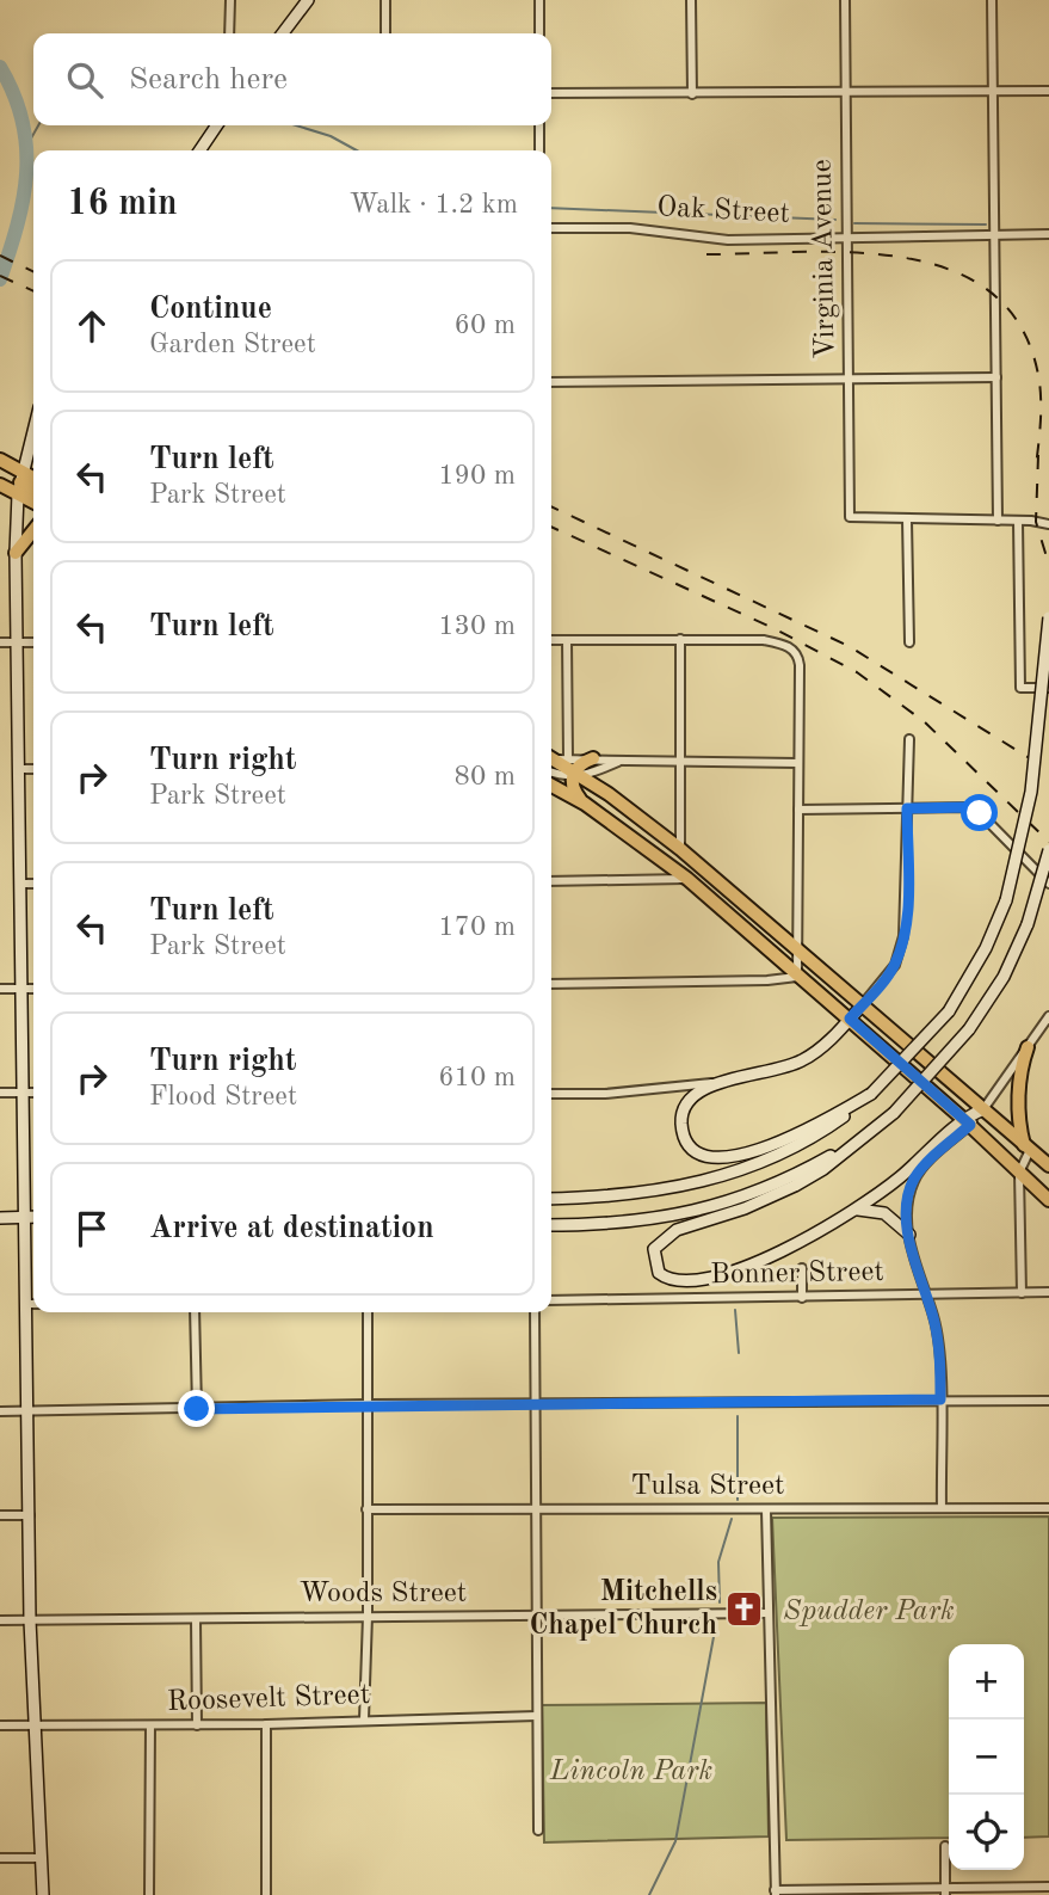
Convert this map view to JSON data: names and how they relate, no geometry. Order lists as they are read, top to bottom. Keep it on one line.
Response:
{"streets":{"street":["Oak Street","Virginia Avenue","Bonner Street","Tulsa Street","Woods Street","Roosevelt Street"]},"crossings":[["Oak Street","Virginia Avenue"]],"parks":["Spudder Park","Lincoln Park"],"places":{"church":["Mitchells Chapel Church"]},"page":{"search":"Search here","heading":["16 min","Walk · 1.2 km"],"list":[["Continue","Garden Street","60 m"],["Turn left","Park Street","190 m"],["Turn left","130 m"],["Turn right","Park Street","80 m"],["Turn left","Park Street","170 m"],["Turn right","Flood Street","610 m"],"Arrive at destination"],"map_buttons":["+","−"]}}
